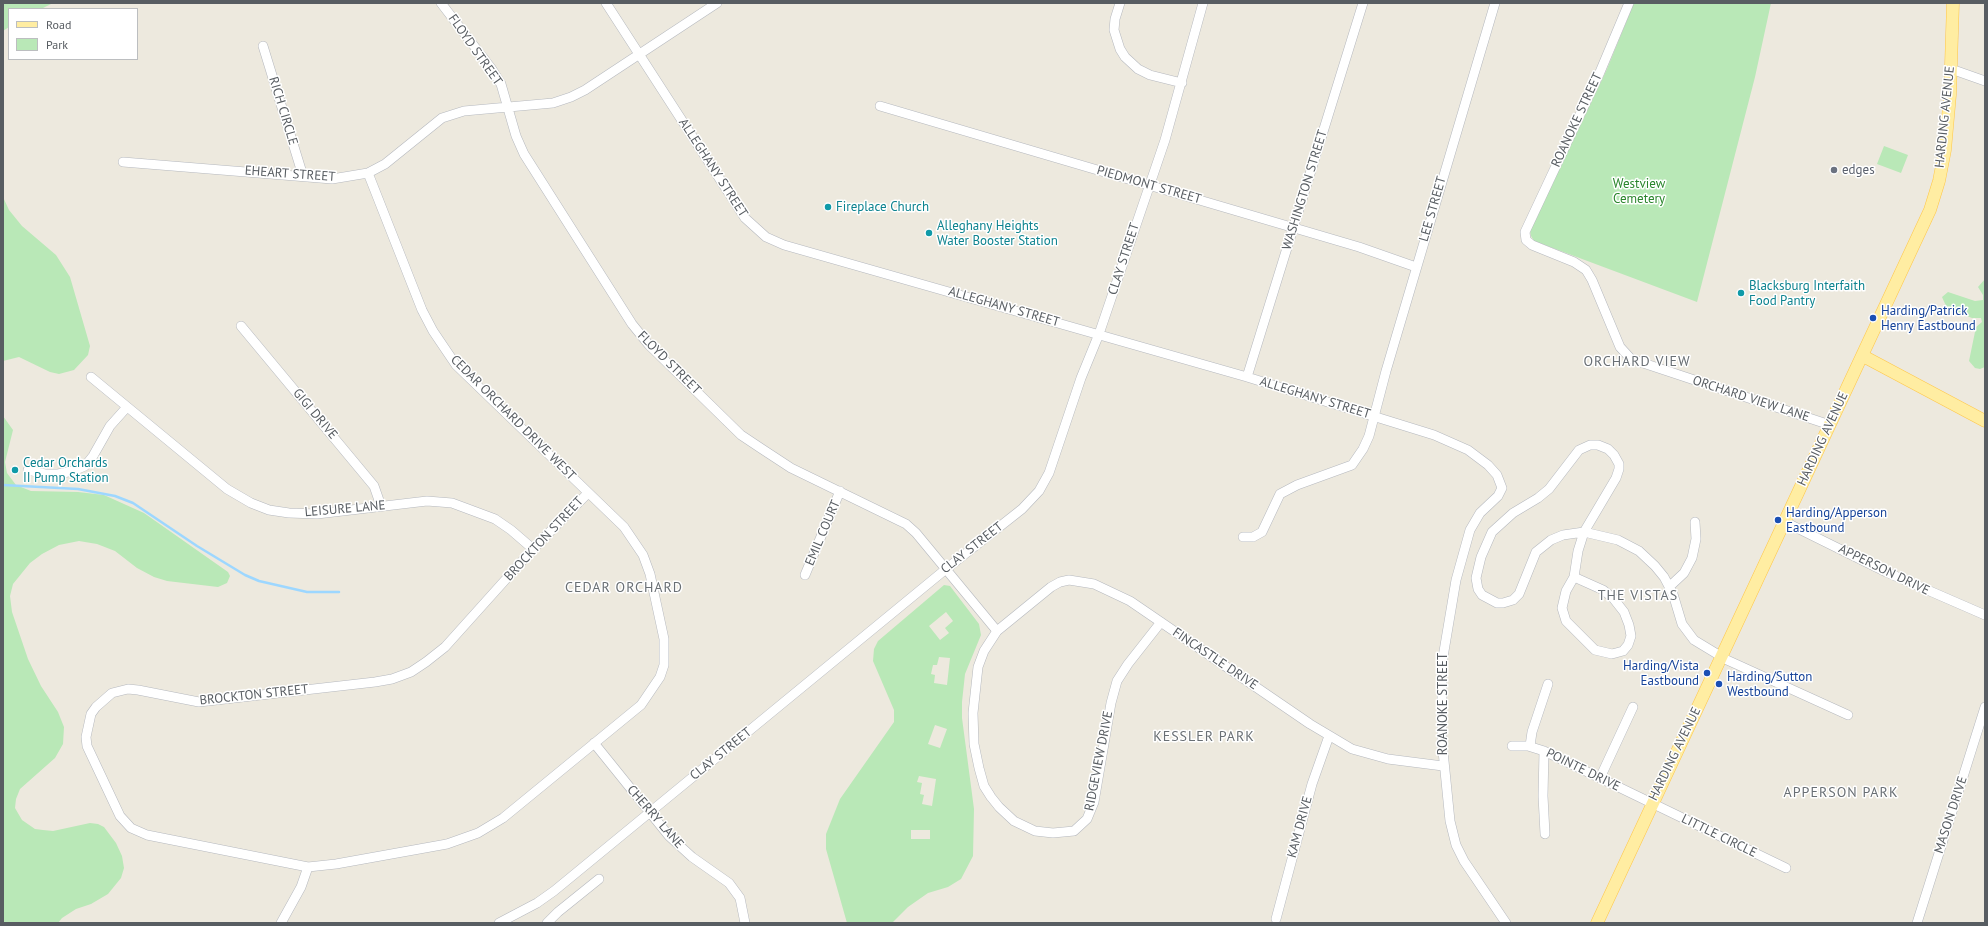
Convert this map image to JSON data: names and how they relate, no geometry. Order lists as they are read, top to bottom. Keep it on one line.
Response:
{"streets":{"main road":["HARDING AVENUE"],"street":["FLOYD STREET","RICH CIRCLE","ROANOKE STREET","ALLEGHANY STREET","EHEART STREET","PIEDMONT STREET","WASHINGTON STREET","LEE STREET","CLAY STREET","ORCHARD VIEW LANE","GIGI DRIVE","CEDAR ORCHARD DRIVE WEST","LEISURE LANE","EMIL COURT","BROCKTON STREET","APPERSON DRIVE","FINCASTLE DRIVE","RIDGEVIEW DRIVE","POINTE DRIVE","MASON DRIVE","CHERRY LANE","KAM DRIVE","LITTLE CIRCLE"]},"crossings":[["FLOYD STREET","EHEART STREET"],["FLOYD STREET","CLAY STREET"],["FLOYD STREET","EMIL COURT"],["FLOYD STREET","FINCASTLE DRIVE"],["FLOYD STREET","RIDGEVIEW DRIVE"],["RICH CIRCLE","EHEART STREET"],["HARDING AVENUE","ORCHARD VIEW LANE"],["HARDING AVENUE","APPERSON DRIVE"],["HARDING AVENUE","POINTE DRIVE"],["HARDING AVENUE","LITTLE CIRCLE"],["ROANOKE STREET","ALLEGHANY STREET"],["ROANOKE STREET","ORCHARD VIEW LANE"],["ROANOKE STREET","FINCASTLE DRIVE"],["ALLEGHANY STREET","EHEART STREET"],["ALLEGHANY STREET","WASHINGTON STREET"],["ALLEGHANY STREET","LEE STREET"],["ALLEGHANY STREET","CLAY STREET"],["EHEART STREET","CEDAR ORCHARD DRIVE WEST"],["PIEDMONT STREET","WASHINGTON STREET"],["PIEDMONT STREET","LEE STREET"],["PIEDMONT STREET","CLAY STREET"],["CLAY STREET","CHERRY LANE"],["GIGI DRIVE","LEISURE LANE"],["CEDAR ORCHARD DRIVE WEST","BROCKTON STREET"],["CEDAR ORCHARD DRIVE WEST","CHERRY LANE"],["LEISURE LANE","BROCKTON STREET"],["BROCKTON STREET","CHERRY LANE"],["FINCASTLE DRIVE","RIDGEVIEW DRIVE"],["FINCASTLE DRIVE","KAM DRIVE"],["POINTE DRIVE","LITTLE CIRCLE"]],"districts":["ORCHARD VIEW","CEDAR ORCHARD","THE VISTAS","KESSLER PARK","APPERSON PARK"],"parks":["Westview Cemetery"],"places":["edges","Fireplace Church","Alleghany Heights Water Booster Station","Blacksburg Interfaith Food Pantry","Harding/Patrick Henry Eastbound","Cedar Orchards II Pump Station","Harding/Apperson Eastbound","Harding/Vista Eastbound","Harding/Sutton Westbound"],"legend":["Road","Park"]}
